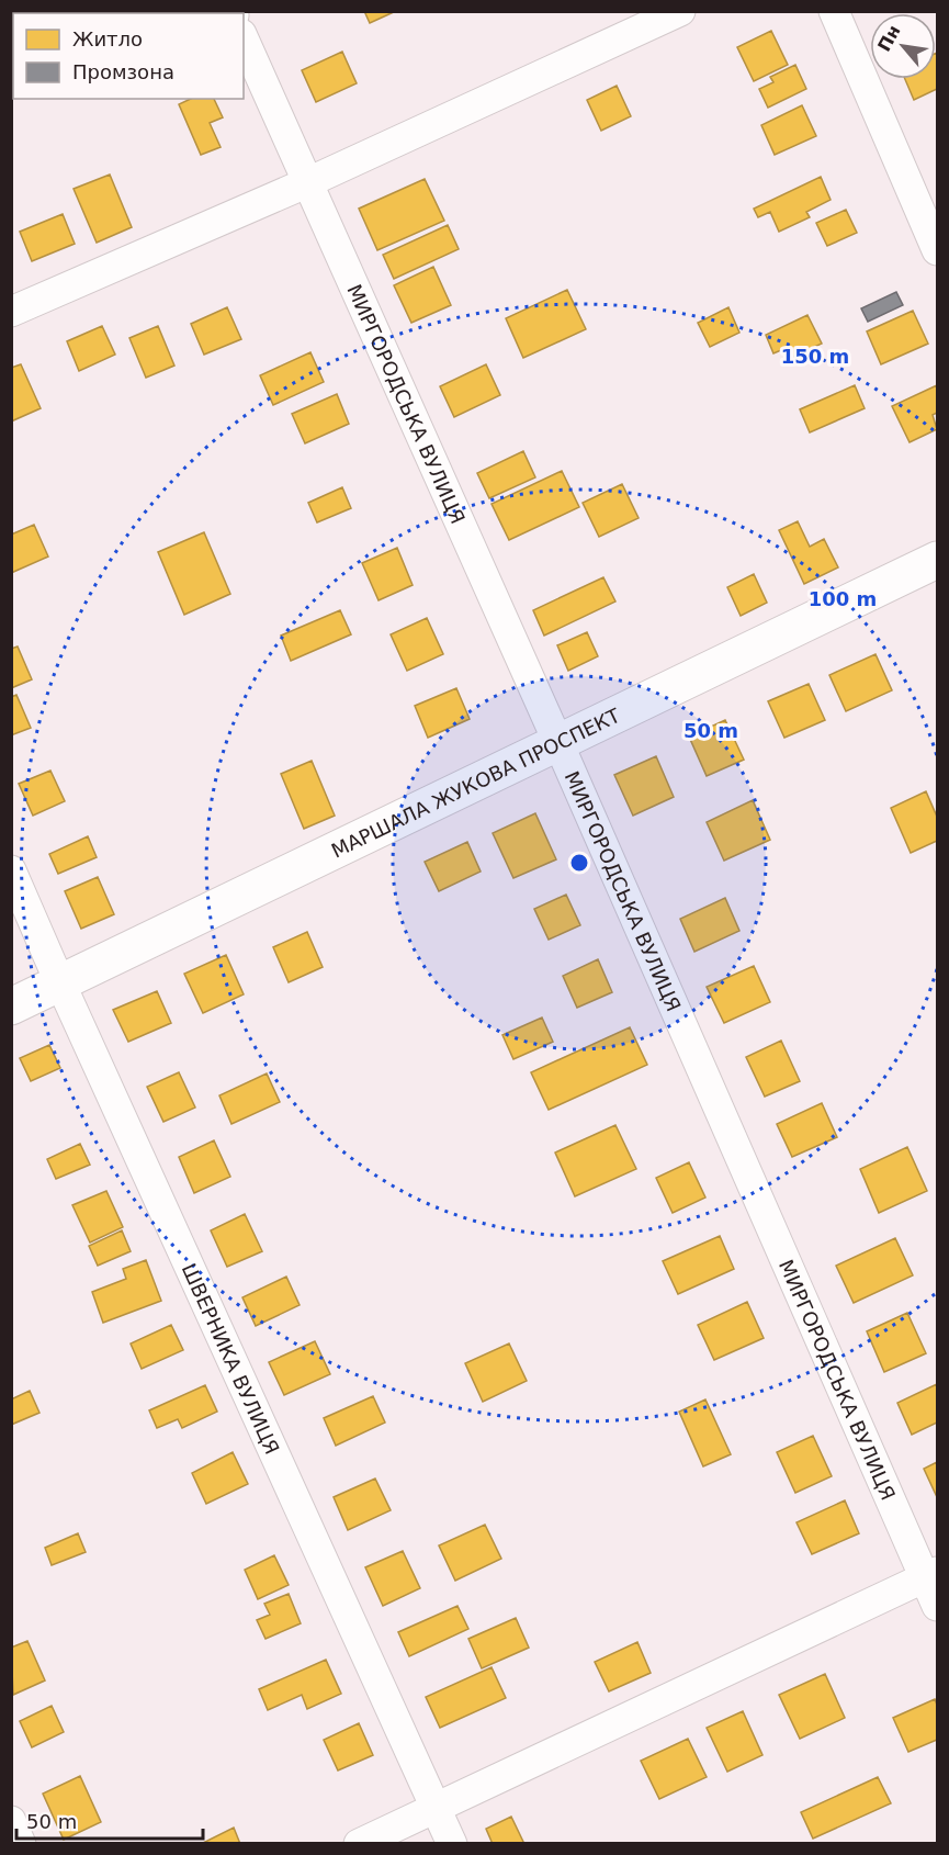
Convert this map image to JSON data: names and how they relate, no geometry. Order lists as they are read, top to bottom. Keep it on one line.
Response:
{"streets":{"street":["МИРГОРОДСЬКА ВУЛИЦЯ","МАРШАЛА ЖУКОВА ПРОСПЕКТ","ШВЕРНИКА ВУЛИЦЯ"]},"crossings":[["МИРГОРОДСЬКА ВУЛИЦЯ","МАРШАЛА ЖУКОВА ПРОСПЕКТ"],["МАРШАЛА ЖУКОВА ПРОСПЕКТ","ШВЕРНИКА ВУЛИЦЯ"]],"legend":["Житло","Промзона"],"scale_bar":"50 m","north":"top left","rings":["150 m","100 m","50 m"]}
